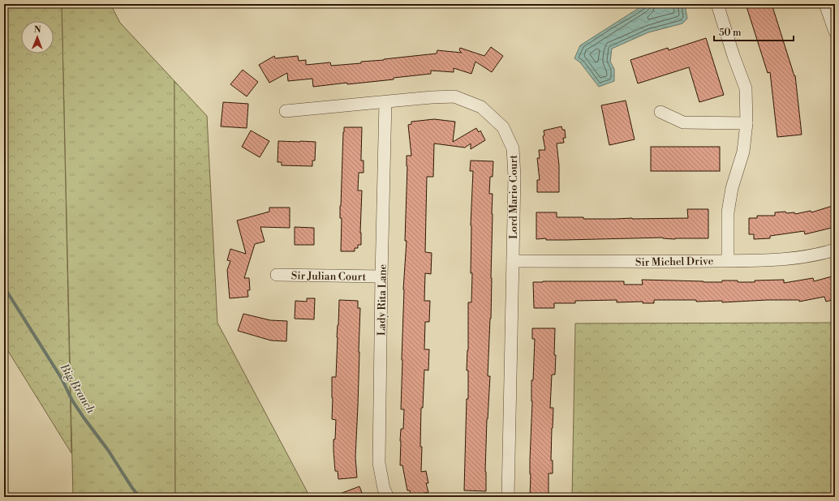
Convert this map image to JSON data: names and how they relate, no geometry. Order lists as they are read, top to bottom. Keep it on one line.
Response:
{"streets":{"street":["Lord Mario Court","Sir Michel Drive","Sir Julian Court","Lady Rita Lane"]},"crossings":[["Lord Mario Court","Sir Michel Drive"],["Lord Mario Court","Lady Rita Lane"],["Sir Julian Court","Lady Rita Lane"]],"water":["Big Branch"],"scale_bar":"50 m","north":"top"}
